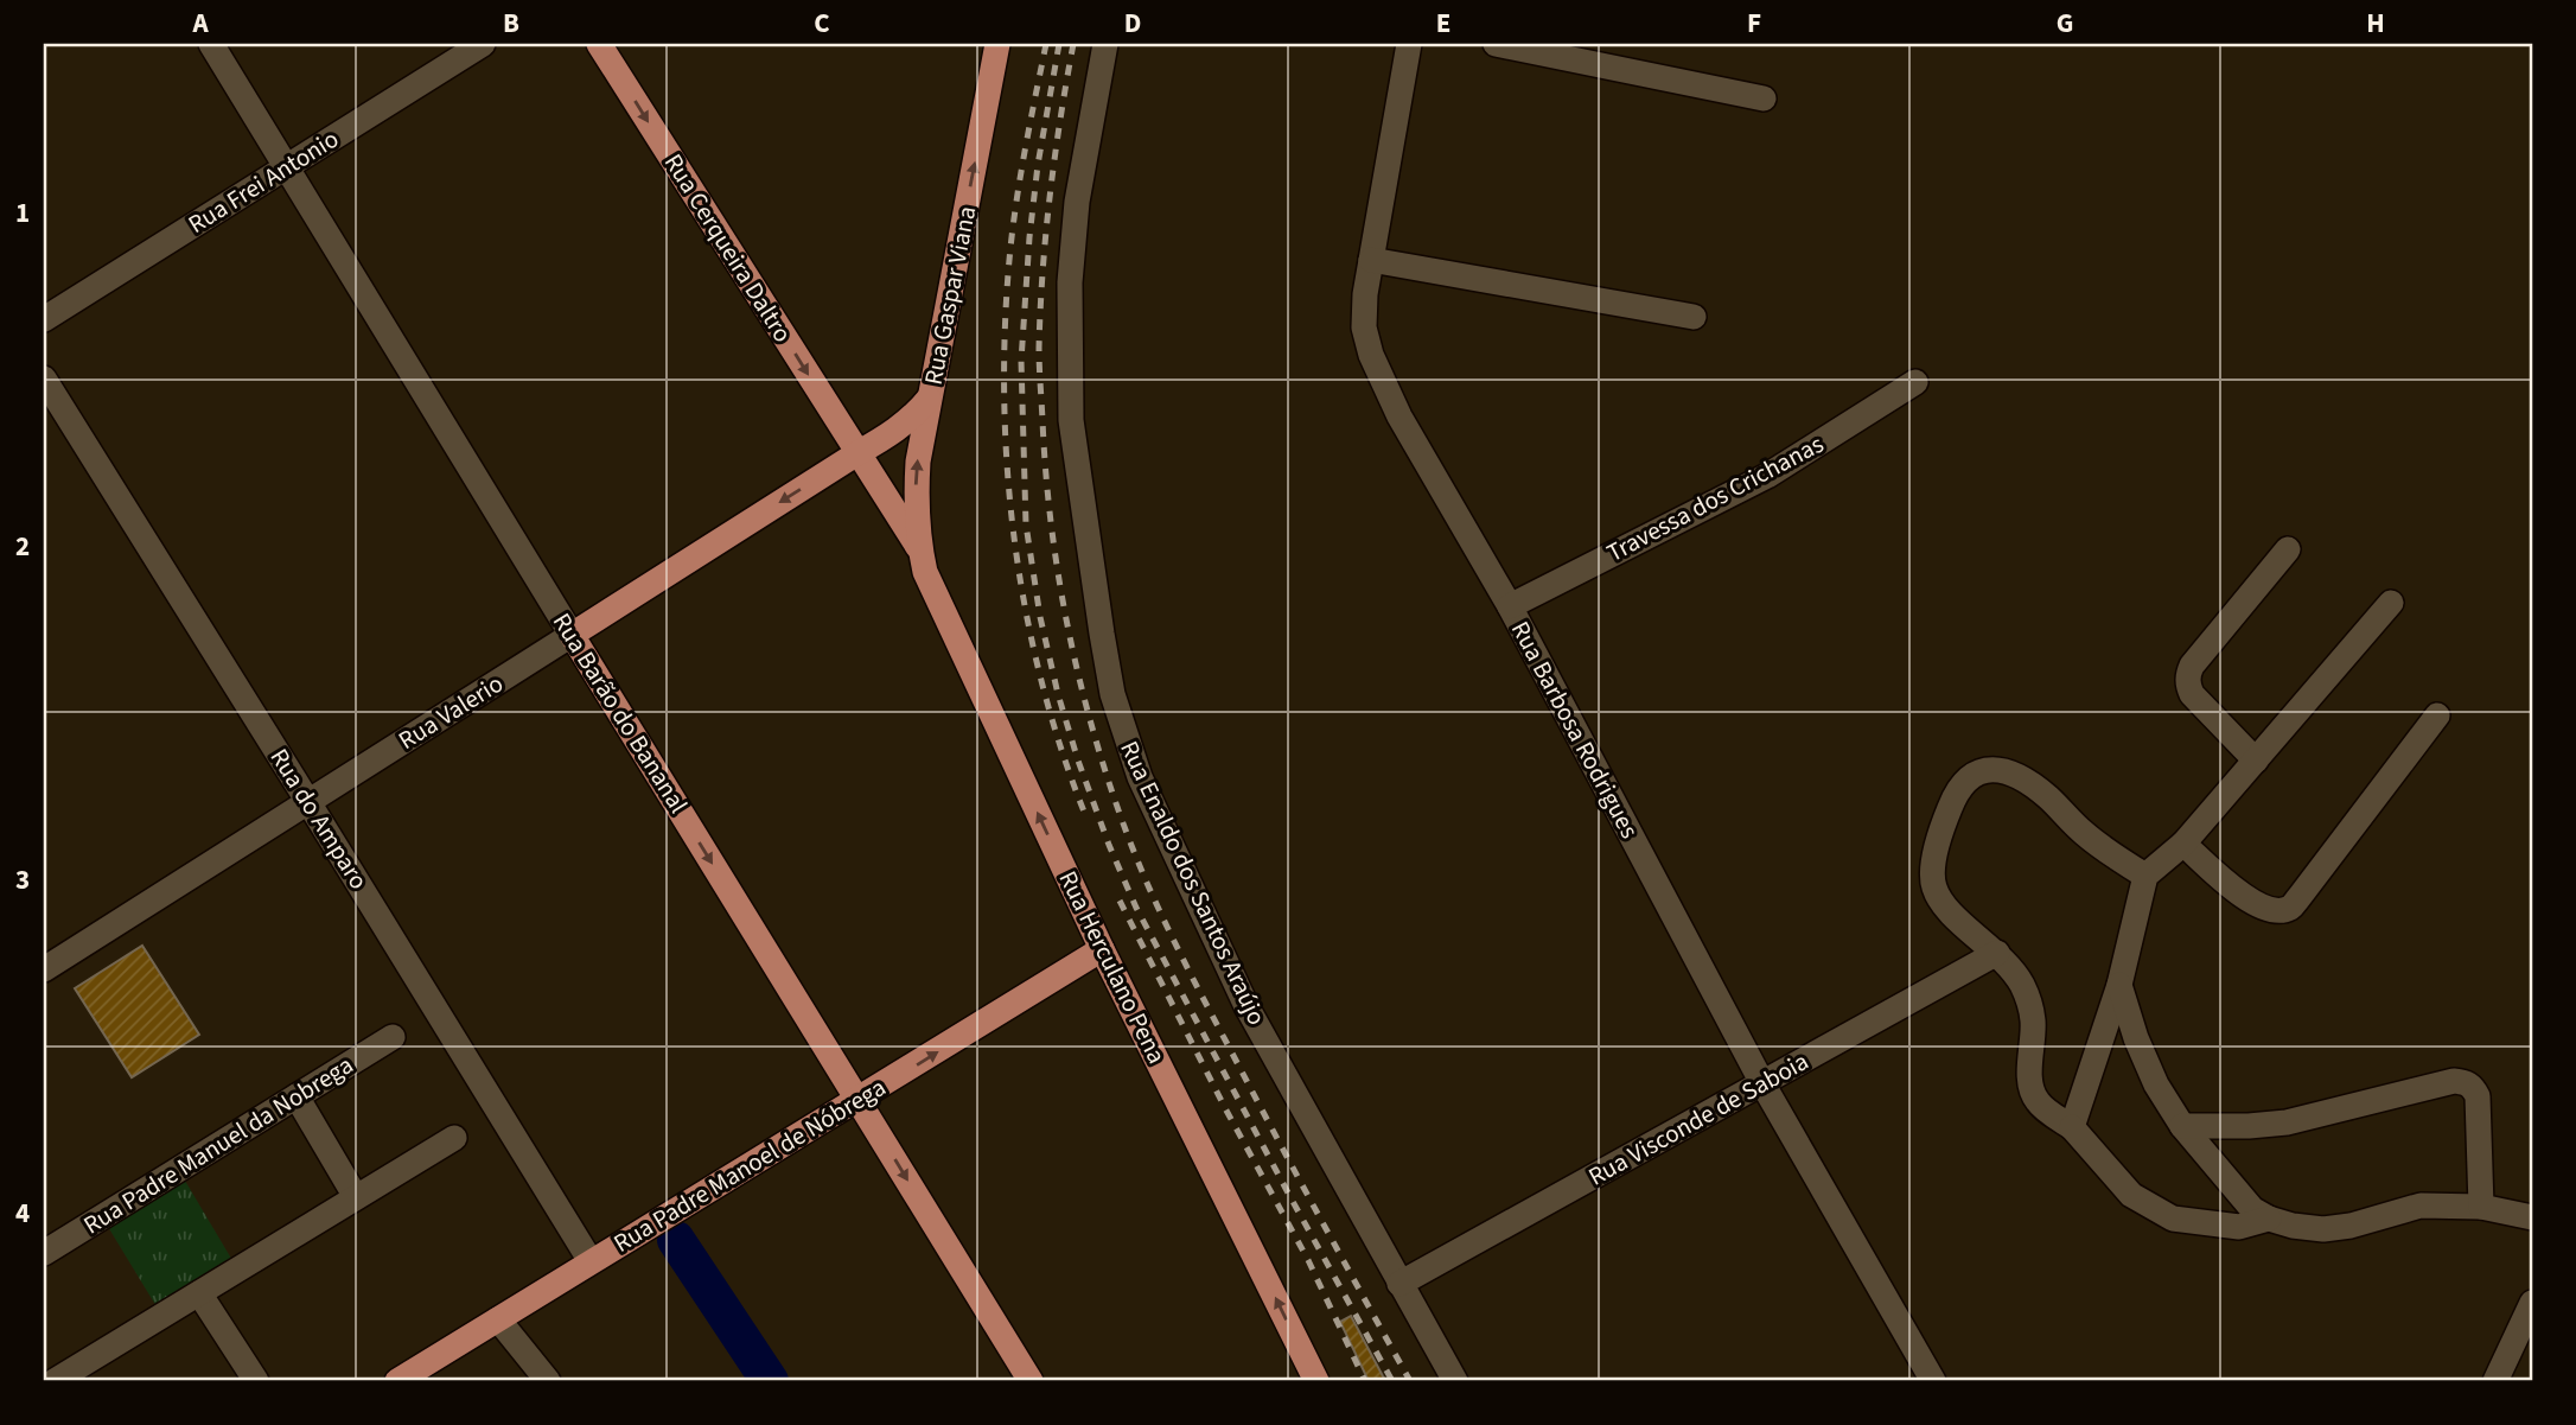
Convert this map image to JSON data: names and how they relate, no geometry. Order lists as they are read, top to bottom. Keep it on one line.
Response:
{"streets":{"main road":["Rua Cerqueira Daltro","Rua Gaspar Viana","Rua Valerio","Rua Barão do Bananal","Rua Herculano Pena","Rua Padre Manoel de Nóbrega"],"street":["Rua Frei Antonio","Travessa dos Crichanas","Rua Barbosa Rodrigues","Rua do Amparo","Rua Enaldo dos Santos Araújo","Rua Visconde de Saboia","Rua Padre Manuel da Nobrega"]},"crossings":[["Rua Frei Antonio","Rua Barão do Bananal"],["Rua Cerqueira Daltro","Rua Gaspar Viana"],["Rua Cerqueira Daltro","Rua Valerio"],["Rua Cerqueira Daltro","Rua Herculano Pena"],["Rua Gaspar Viana","Rua Herculano Pena"],["Travessa dos Crichanas","Rua Barbosa Rodrigues"],["Rua Valerio","Rua Barão do Bananal"],["Rua Valerio","Rua do Amparo"],["Rua Barão do Bananal","Rua Padre Manoel de Nóbrega"],["Rua Barbosa Rodrigues","Rua Visconde de Saboia"],["Rua do Amparo","Rua Padre Manoel de Nóbrega"],["Rua Enaldo dos Santos Araújo","Rua Visconde de Saboia"],["Rua Herculano Pena","Rua Padre Manoel de Nóbrega"]],"one_way":["Rua Cerqueira Daltro","Rua Gaspar Viana","Rua Valerio","Rua Barão do Bananal","Rua Herculano Pena"],"grid":{"columns":["A","B","C","D","E","F","G","H"],"rows":["1","2","3","4"]}}
